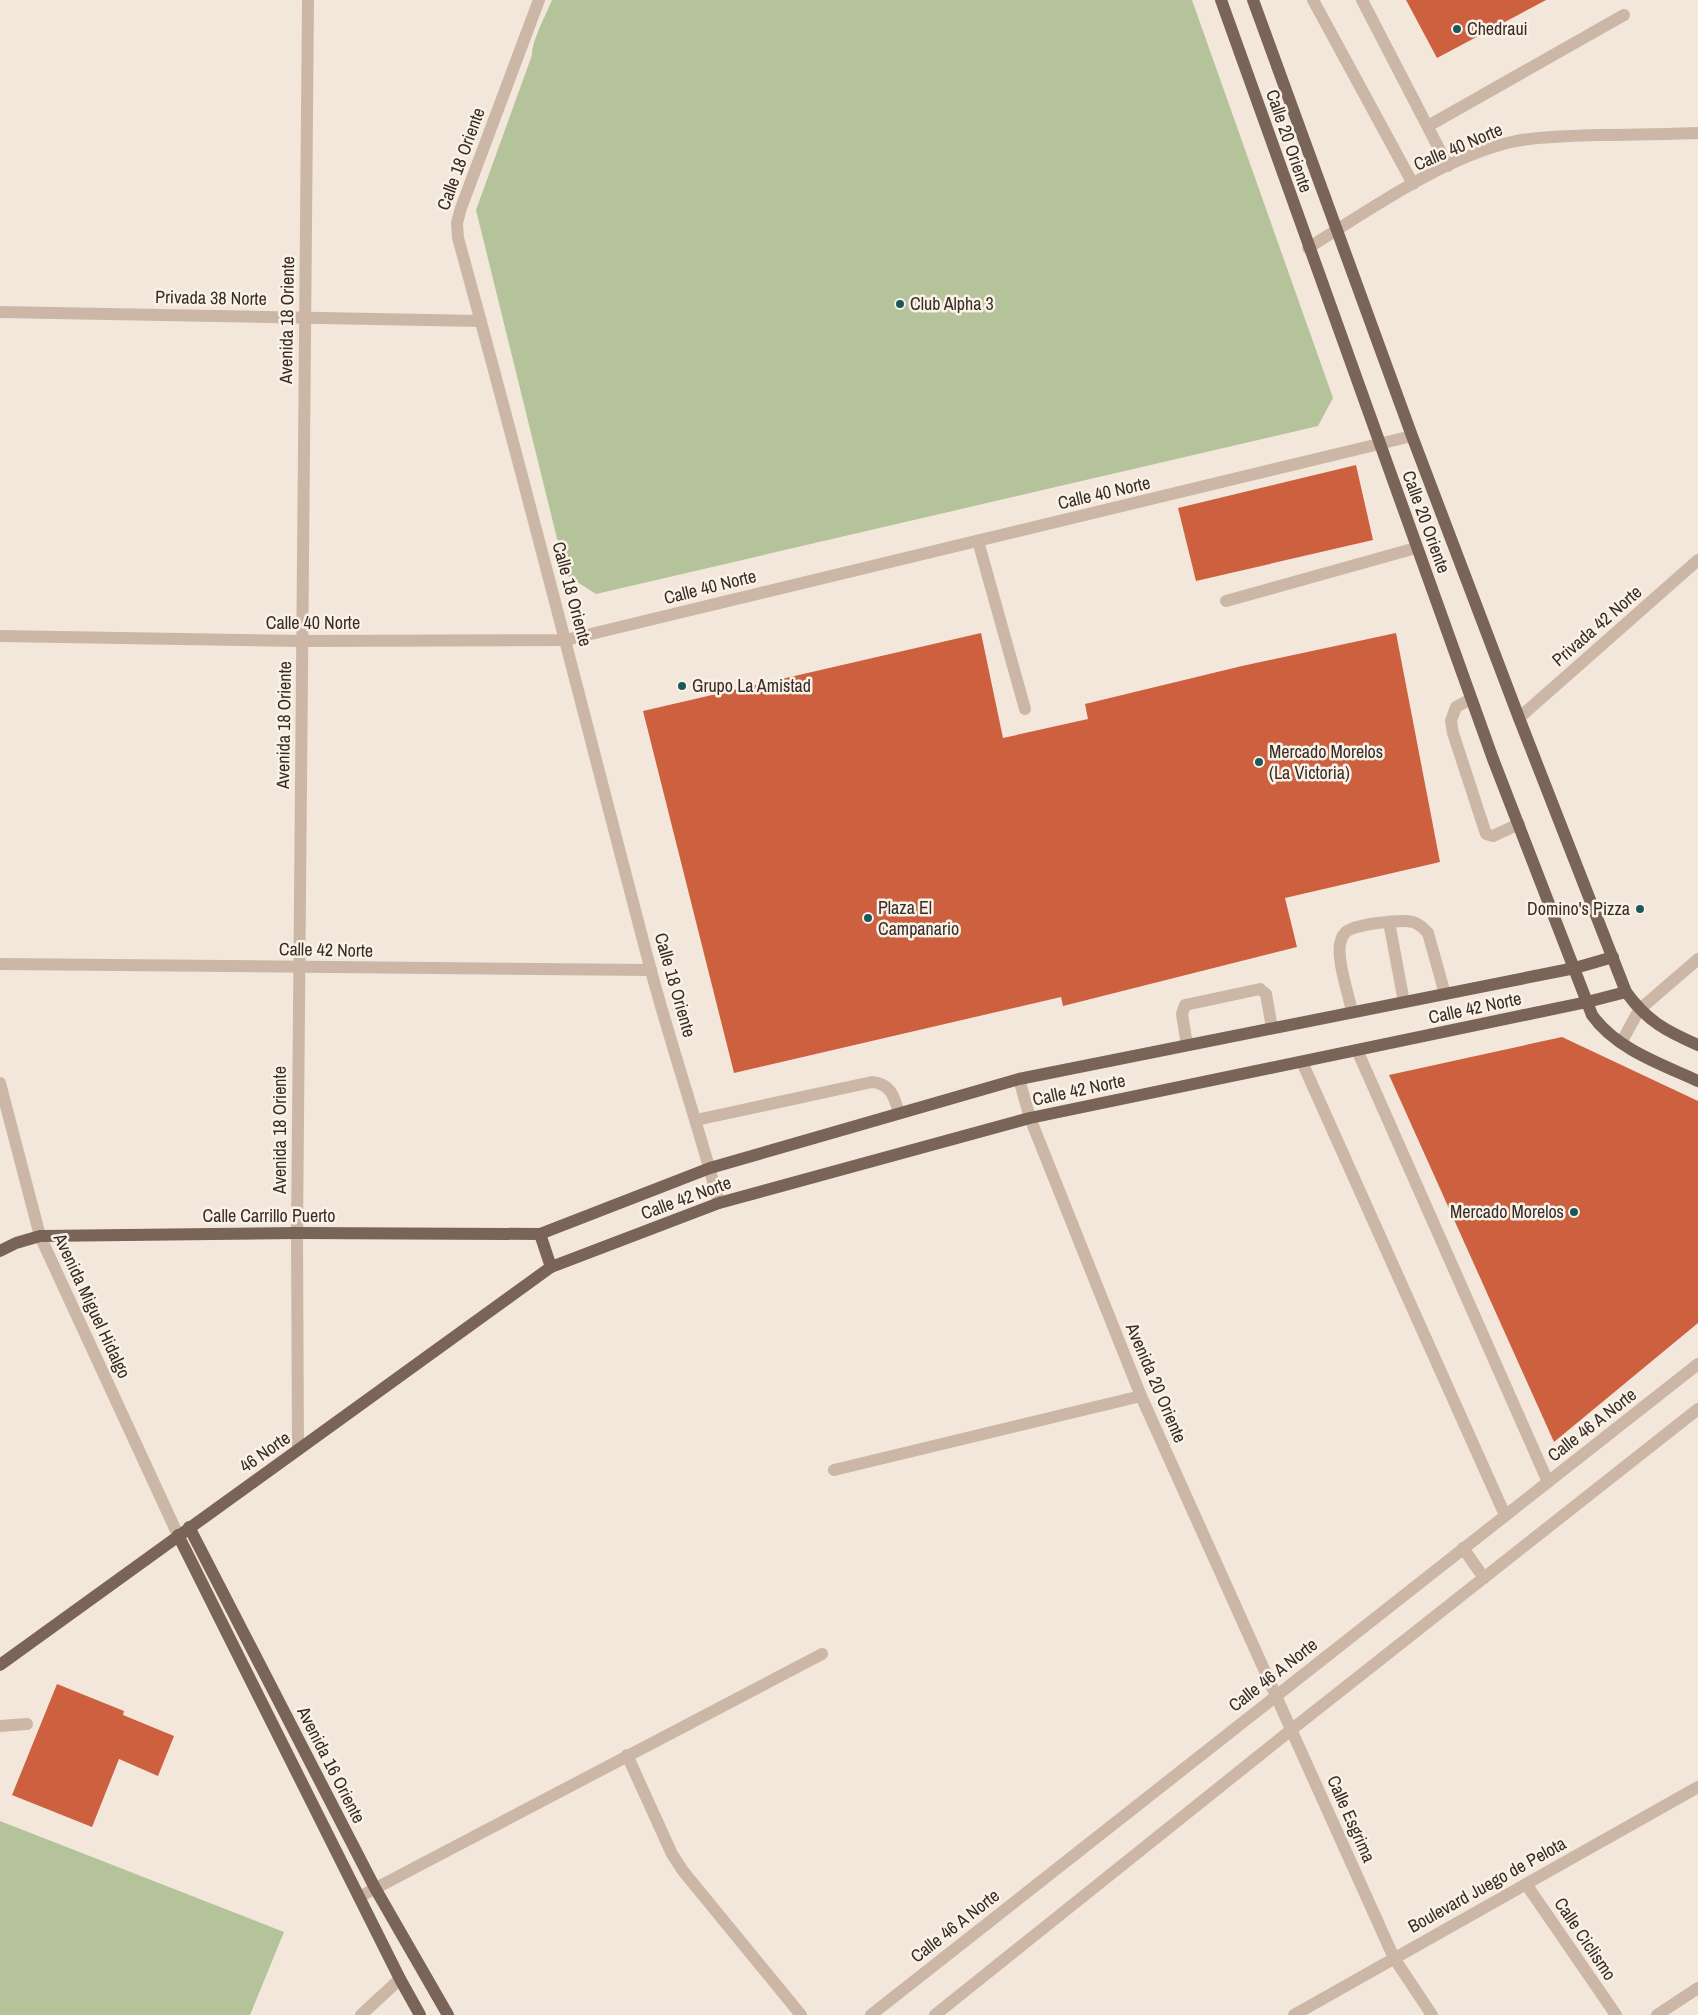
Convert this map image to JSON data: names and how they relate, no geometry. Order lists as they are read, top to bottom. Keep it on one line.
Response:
{"streets":{"main road":["Calle 20 Oriente","Calle 42 Norte","Calle Carrillo Puerto","46 Norte","Avenida 16 Oriente"],"street":["Calle 40 Norte","Calle 18 Oriente","Privada 38 Norte","Avenida 18 Oriente","Privada 42 Norte","Avenida Miguel Hidalgo","Avenida 20 Oriente","Calle 46 A Norte","Calle Esgrima","Boulevard Juego de Pelota","Calle Ciclismo"]},"crossings":[["Calle 20 Oriente","Calle 40 Norte"],["Calle 20 Oriente","Privada 42 Norte"],["Calle 20 Oriente","Calle 42 Norte"],["Calle 40 Norte","Calle 18 Oriente"],["Calle 40 Norte","Avenida 18 Oriente"],["Calle 18 Oriente","Privada 38 Norte"],["Calle 18 Oriente","Calle 42 Norte"],["Privada 38 Norte","Avenida 18 Oriente"],["Avenida 18 Oriente","Calle 42 Norte"],["Avenida 18 Oriente","Calle Carrillo Puerto"],["Avenida 18 Oriente","46 Norte"],["Calle 42 Norte","Calle Carrillo Puerto"],["Calle 42 Norte","Avenida 20 Oriente"],["Calle 42 Norte","46 Norte"],["Calle Carrillo Puerto","Avenida Miguel Hidalgo"],["Avenida Miguel Hidalgo","46 Norte"],["Avenida Miguel Hidalgo","Avenida 16 Oriente"],["Avenida 20 Oriente","Calle 46 A Norte"],["Avenida 20 Oriente","Calle Esgrima"],["Calle 46 A Norte","Calle Esgrima"],["46 Norte","Avenida 16 Oriente"],["Calle Esgrima","Boulevard Juego de Pelota"],["Boulevard Juego de Pelota","Calle Ciclismo"]],"places":["Chedraui","Club Alpha 3","Grupo La Amistad","Mercado Morelos (La Victoria)","Domino's Pizza","Plaza El Campanario","Mercado Morelos"]}
